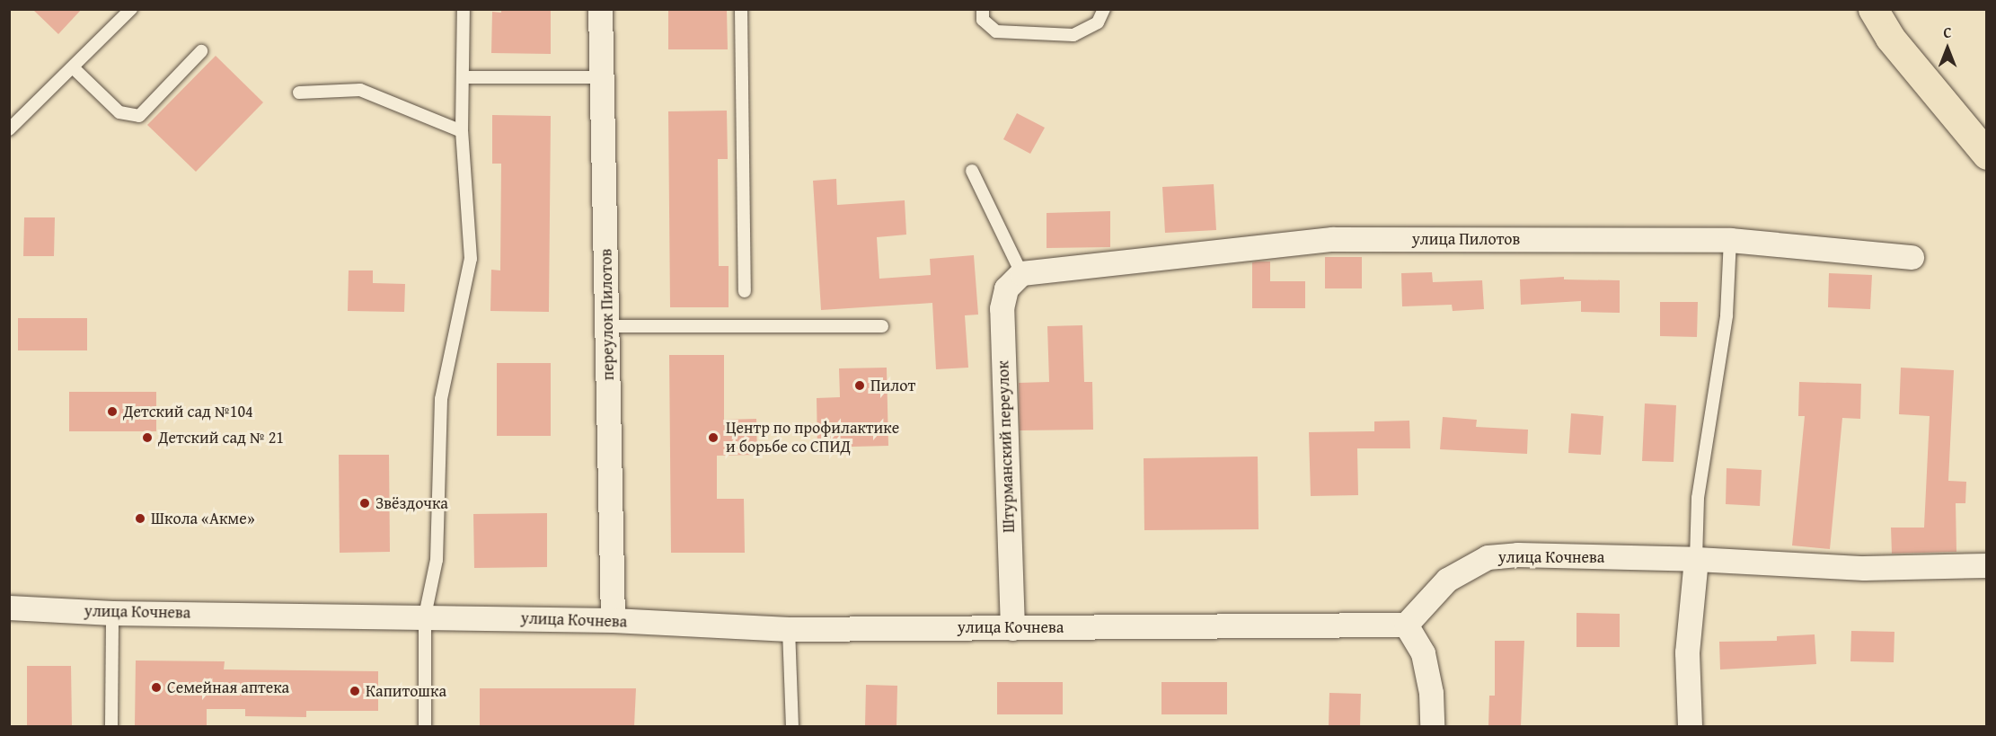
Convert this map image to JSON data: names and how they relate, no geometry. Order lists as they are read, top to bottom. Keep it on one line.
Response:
{"streets":{"street":["улица Пилотов","переулок Пилотов","Штурманский переулок","улица Кочнева"]},"crossings":[["улица Пилотов","Штурманский переулок"],["переулок Пилотов","улица Кочнева"],["Штурманский переулок","улица Кочнева"]],"places":["Пилот","Детский сад №104","Детский сад № 21","Центр по профилактике и борьбе со СПИД","Звёздочка","Школа «Акме»","Семейная аптека","Капитошка"],"north":"top"}
